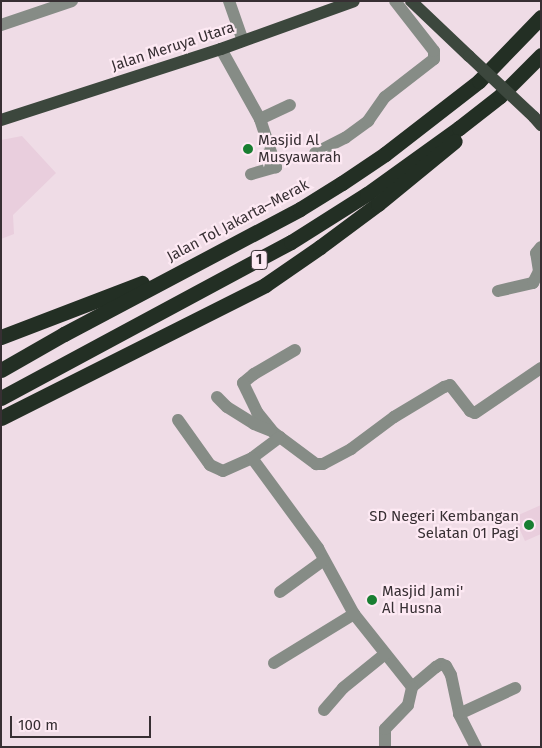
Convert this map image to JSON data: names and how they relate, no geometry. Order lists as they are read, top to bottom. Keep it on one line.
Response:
{"streets":{"highway":["Jalan Tol Jakarta–Merak","1"],"main road":["Jalan Meruya Utara"]},"places":["Masjid Al Musyawarah","SD Negeri Kembangan Selatan 01 Pagi","Masjid Jami' Al Husna"],"scale_bar":"100 m"}
